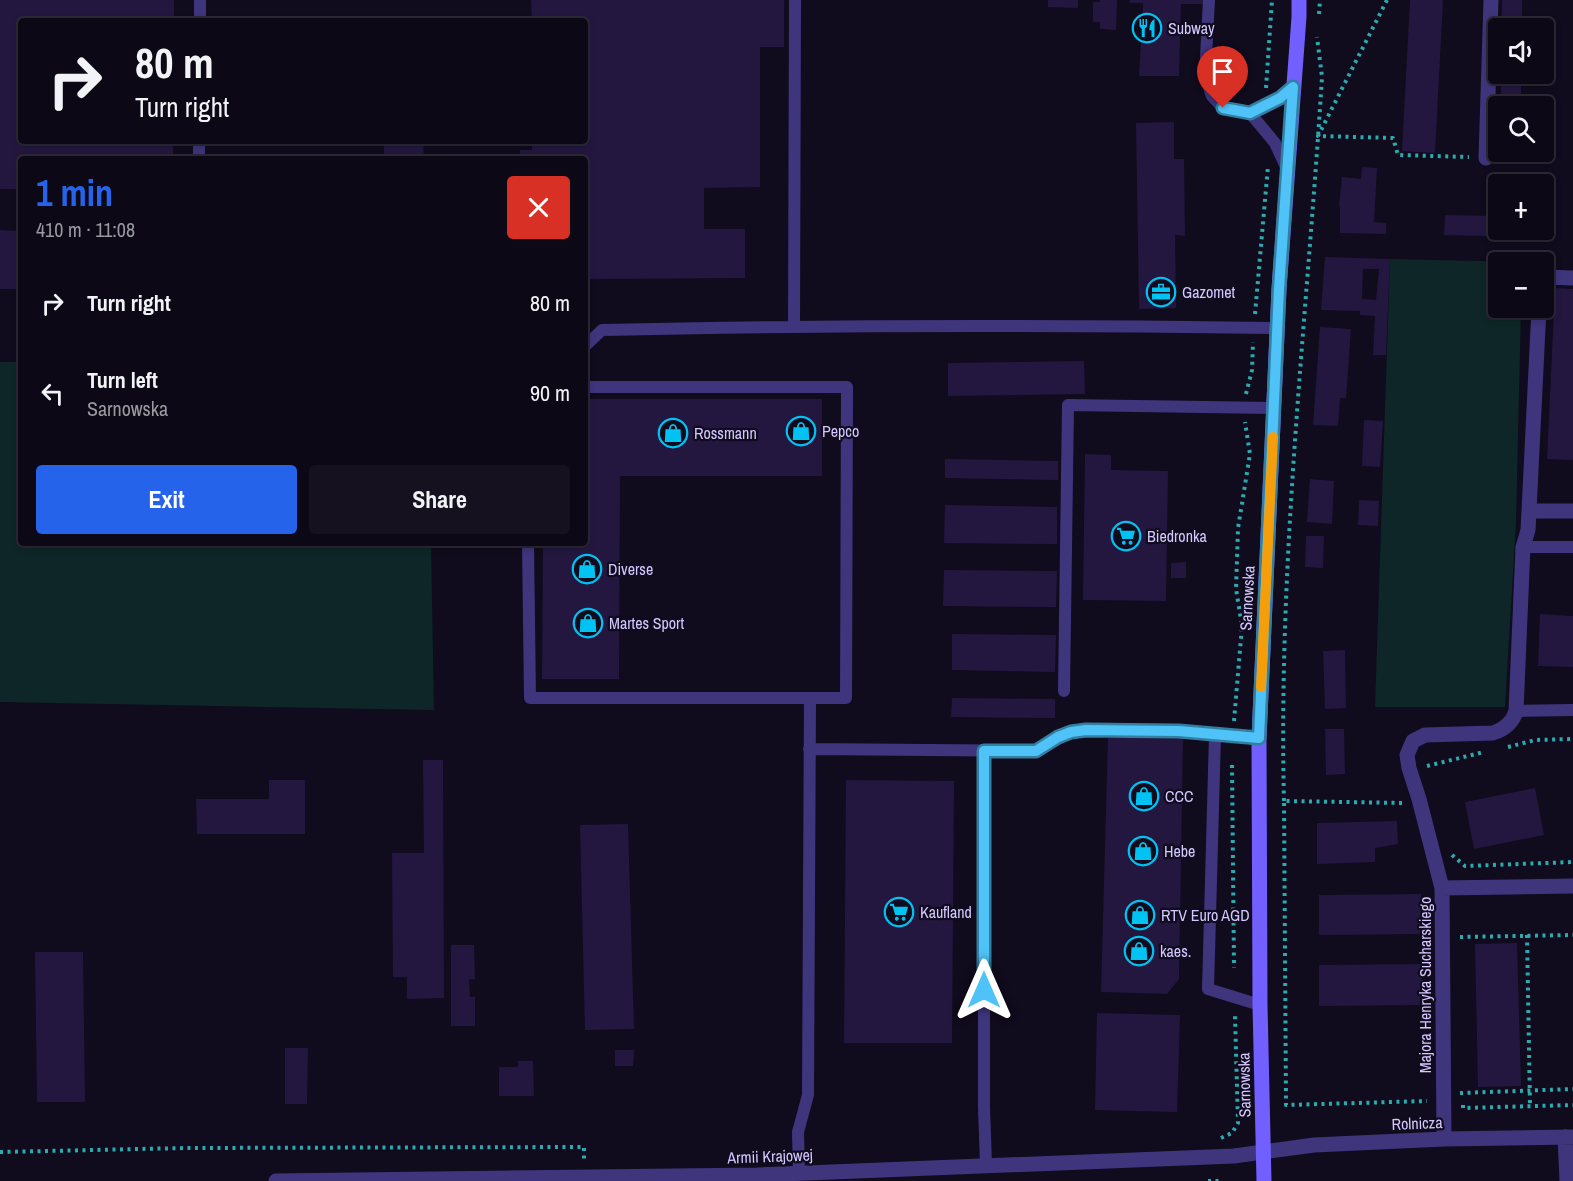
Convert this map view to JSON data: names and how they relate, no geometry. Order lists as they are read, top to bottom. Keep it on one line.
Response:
{"streets":{"main road":["Sarnowska"],"street":["Majora Henryka Sucharskiego","Rolnicza","Armii Krajowej"]},"crossings":[["Sarnowska","Rolnicza"],["Sarnowska","Armii Krajowej"],["Majora Henryka Sucharskiego","Rolnicza"],["Rolnicza","Armii Krajowej"]],"places":{"restaurant":["Subway"],"office":["Gazomet"],"shop":["Pepco","Rossmann","Diverse","Martes Sport","CCC","Hebe","RTV Euro AGD","kaes."],"supermarket":["Biedronka","Kaufland"]},"page":{"map_buttons":["+","−"],"turn":["80 m","Turn right"],"heading":["1 min","410 m · 11:08"],"list":[{"name":"Turn right","value":"80 m"},{"name":"Turn left","note":"Sarnowska","value":"90 m"}],"buttons":["Exit","Share"]}}
